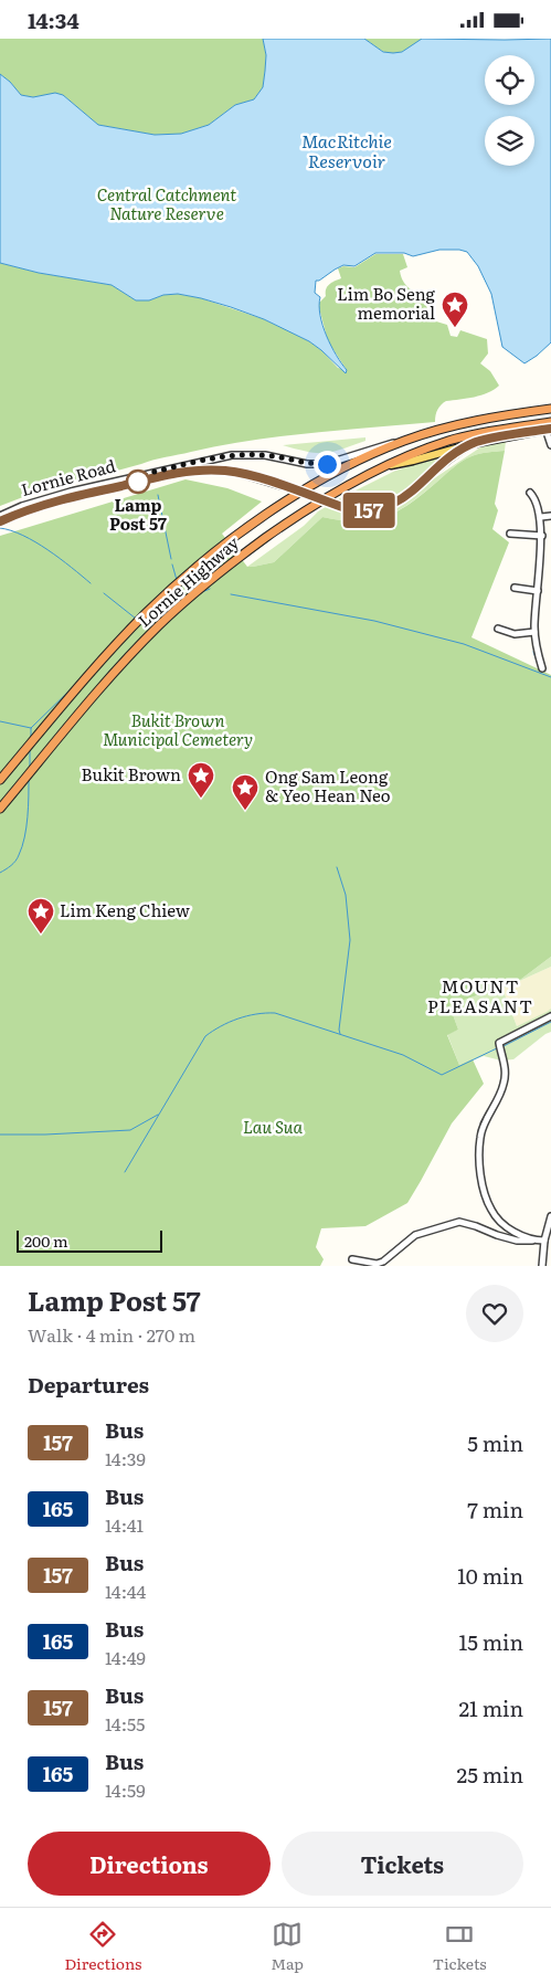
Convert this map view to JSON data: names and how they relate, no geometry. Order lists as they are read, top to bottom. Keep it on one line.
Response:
{"streets":{"highway":["Lornie Highway"],"street":["Lornie Road"]},"crossings":[["Lornie Road","Lornie Highway"]],"districts":["MOUNT PLEASANT"],"water":["MacRitchie Reservoir"],"parks":["Central Catchment Nature Reserve","Bukit Brown Municipal Cemetery","Lau Sua"],"places":{"place":["Lim Bo Seng memorial","Bukit Brown","Ong Sam Leong & Yeo Hean Neo","Lim Keng Chiew"],"other":["Lamp Post 57"]},"lines":["bus line 157"],"scale_bar":"200 m","page":{"status":"14:34","on_map":"157","scale":"200 m","heading":[["Lamp Post 57","Walk · 4 min · 270 m"],"Departures"],"list":[{"mark":"157","name":"Bus","note":"14:39","value":"5 min"},{"mark":"165","name":"Bus","note":"14:41","value":"7 min"},{"mark":"157","name":"Bus","note":"14:44","value":"10 min"},{"mark":"165","name":"Bus","note":"14:49","value":"15 min"},{"mark":"157","name":"Bus","note":"14:55","value":"21 min"},{"mark":"165","name":"Bus","note":"14:59","value":"25 min"}],"buttons":["Directions","Tickets"],"tabs":["Directions","Map","Tickets"]}}
